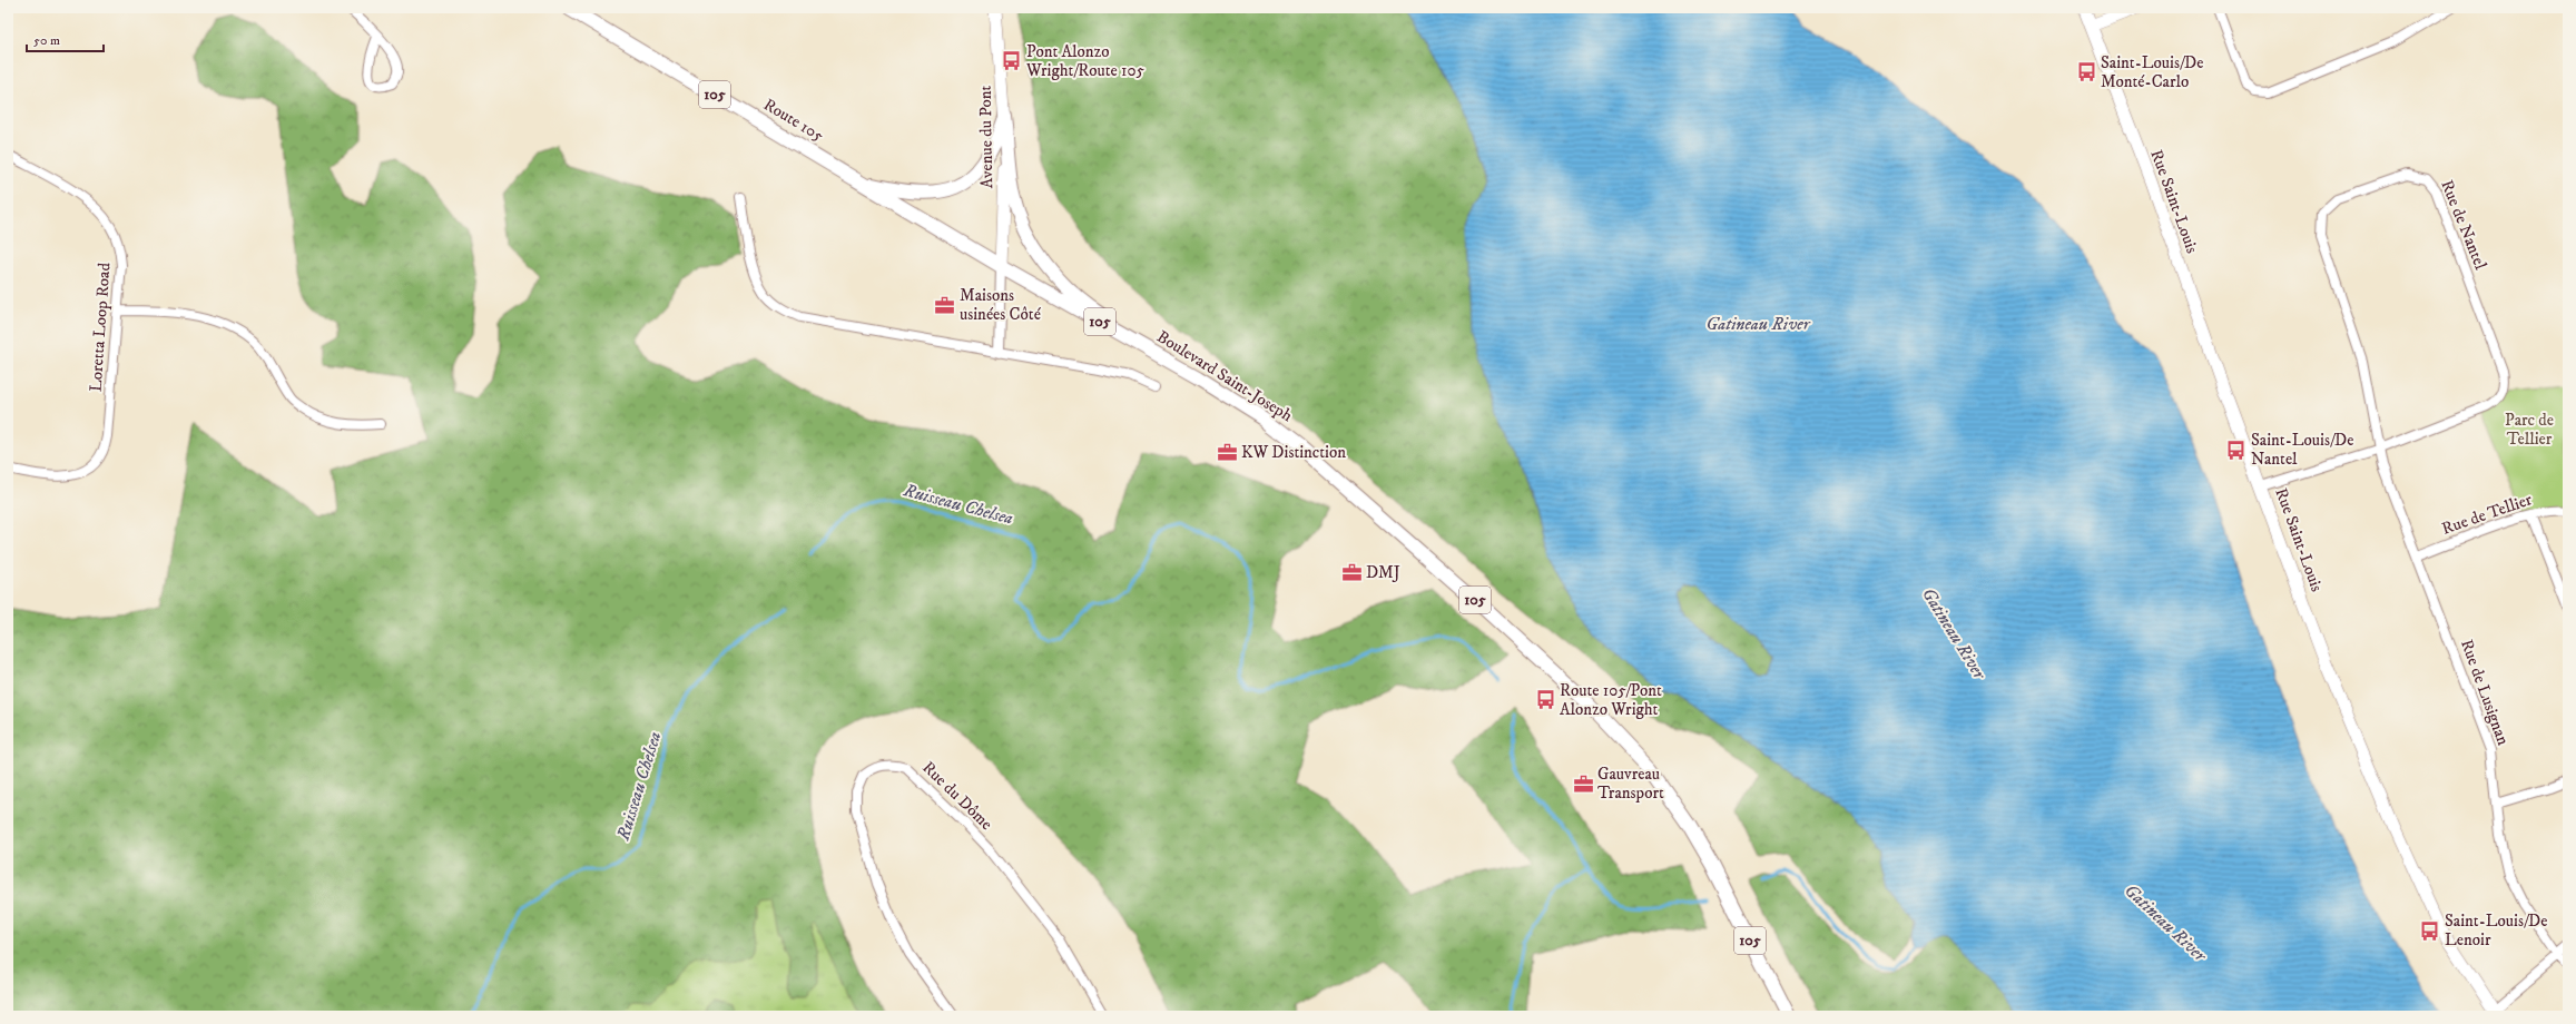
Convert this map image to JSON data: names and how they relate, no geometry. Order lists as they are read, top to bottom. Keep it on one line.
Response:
{"streets":{"main road":["105","Route 105","Avenue du Pont","Rue Saint-Louis","Boulevard Saint-Joseph"],"street":["Rue de Nantel","Loretta Loop Road","Rue de Tellier","Rue de Lusignan","Rue du Dôme"]},"crossings":[["Route 105","Avenue du Pont"],["Route 105","Boulevard Saint-Joseph"],["Avenue du Pont","Boulevard Saint-Joseph"],["Rue Saint-Louis","Rue de Nantel"],["Rue de Nantel","Rue de Lusignan"],["Rue de Tellier","Rue de Lusignan"]],"water":["Gatineau River","Ruisseau Chelsea"],"parks":["Parc de Tellier"],"places":{"bus stop":["Pont Alonzo Wright/Route 105","Saint-Louis/De Monté-Carlo","Saint-Louis/De Nantel","Route 105/Pont Alonzo Wright","Saint-Louis/De Lenoir"],"office":["Maisons usinées Côté","KW Distinction","DMJ","Gauvreau Transport"]},"scale_bar":"50 m"}
